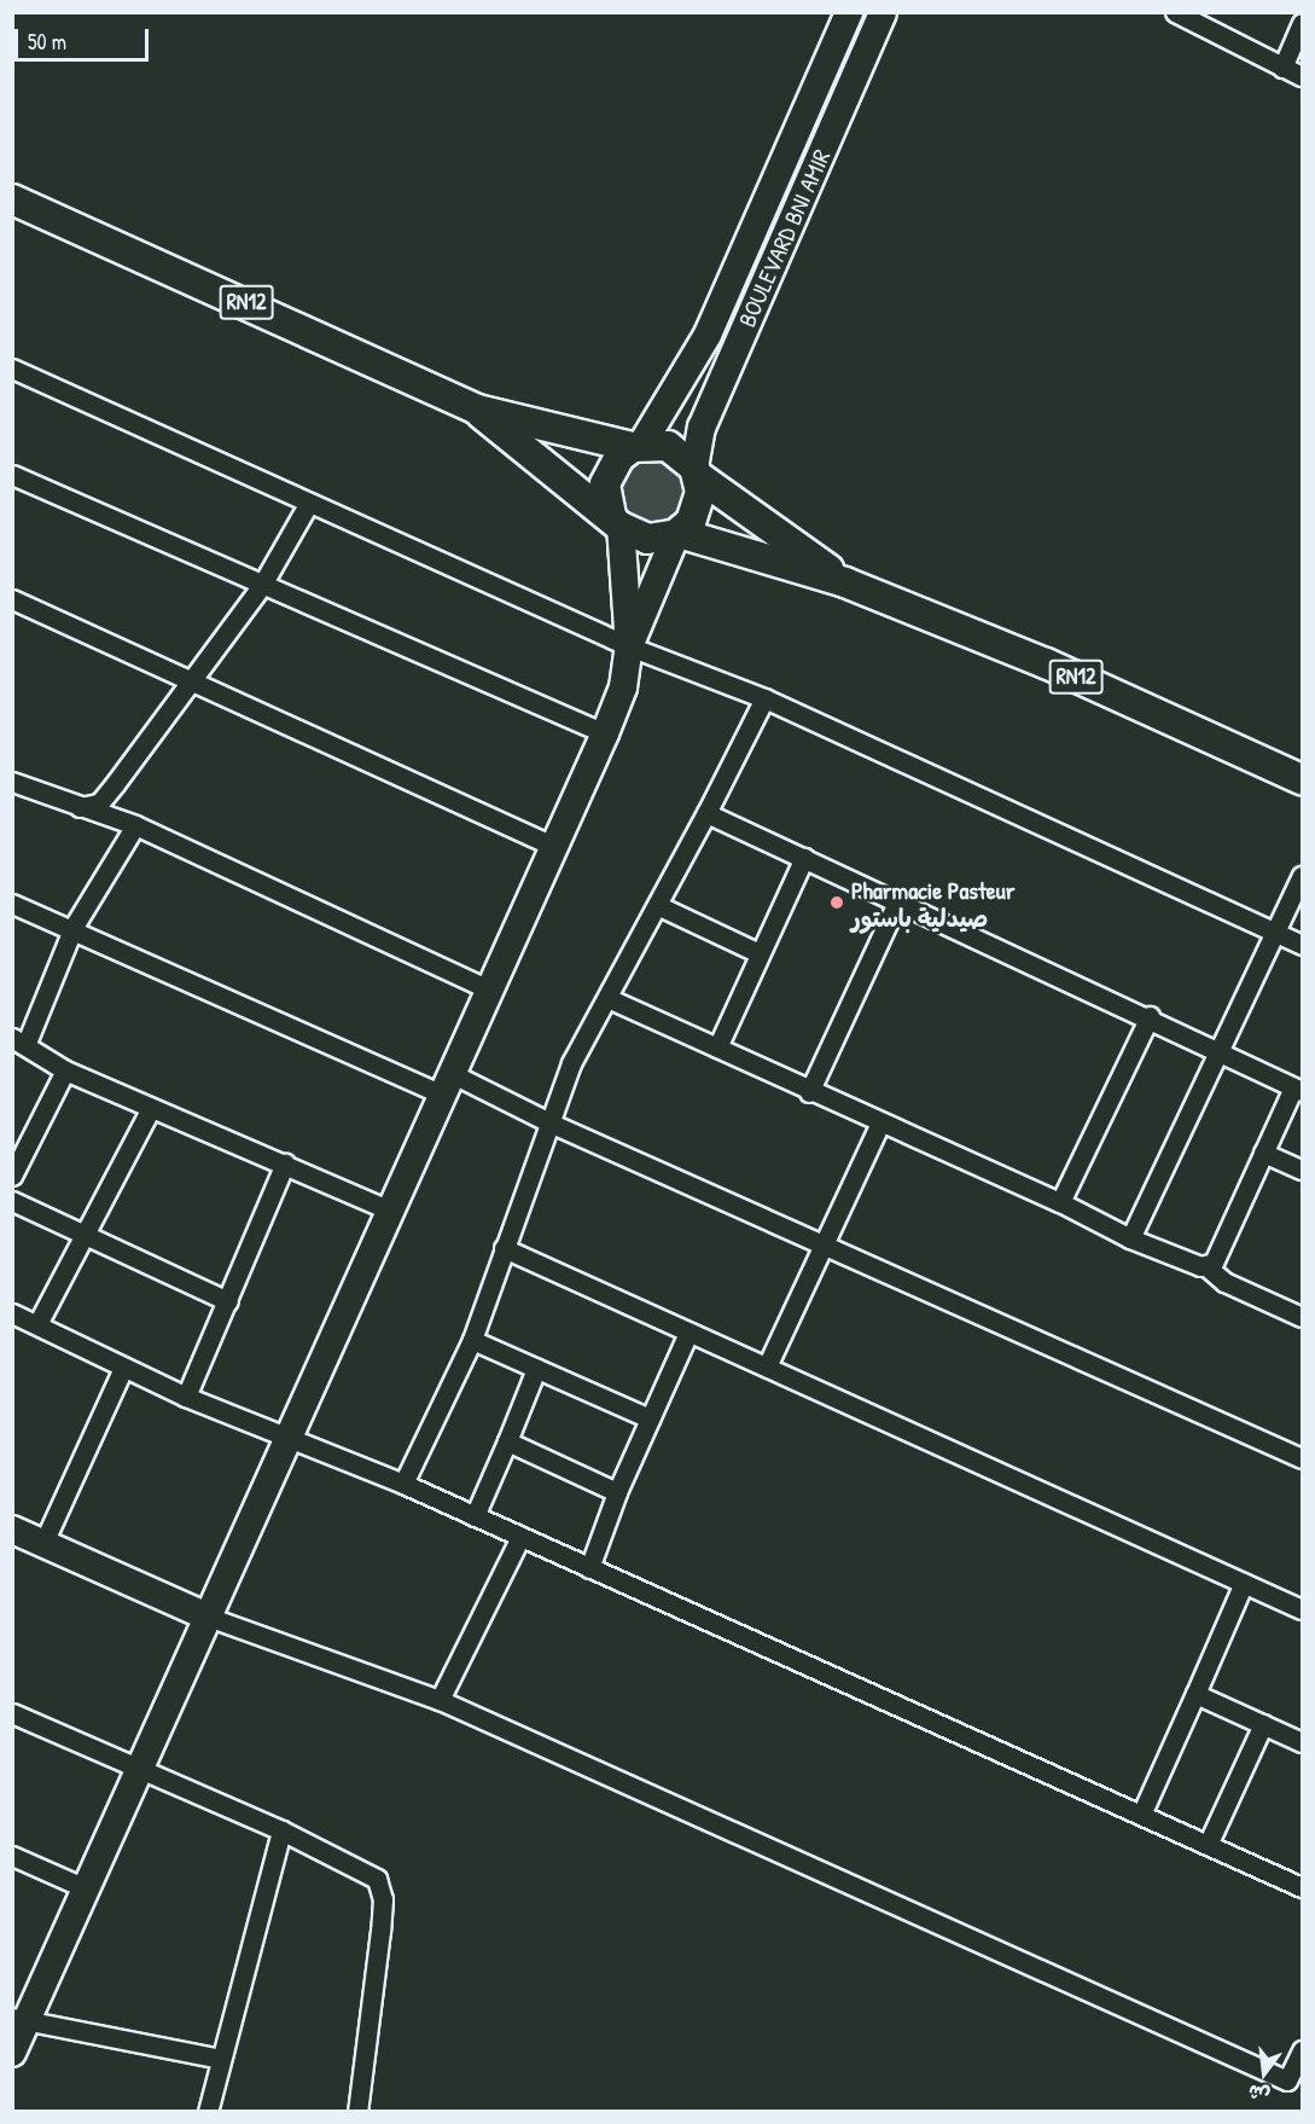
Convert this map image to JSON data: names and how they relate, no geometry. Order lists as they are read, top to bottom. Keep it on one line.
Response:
{"streets":{"main road":["RN12"],"street":["BOULEVARD BNI AMIR"]},"crossings":[["BOULEVARD BNI AMIR","RN12"]],"places":["Pharmacie Pasteur صيدلية باستور"],"scale_bar":"50 m","north":"bottom"}
